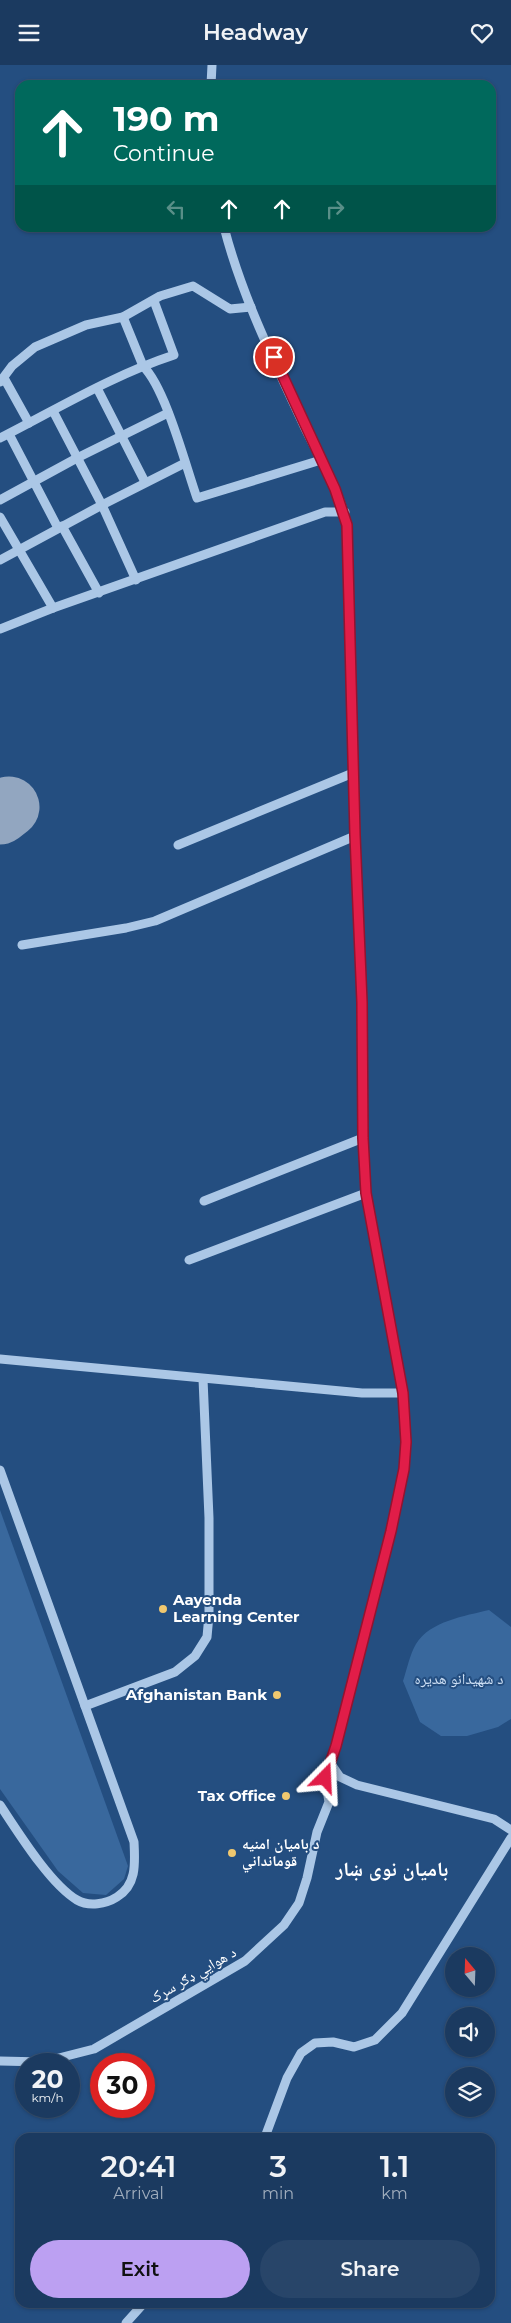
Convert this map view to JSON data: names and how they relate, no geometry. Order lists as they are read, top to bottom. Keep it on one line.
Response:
{"streets":{"street":["د هوايي ډګر سړک"]},"districts":["باميان نوی ښار"],"parks":["د شهیدانو هدیره"],"places":["Aayenda Learning Center","Afghanistan Bank","Tax Office","د بامیان امنیه قومانداني"],"north":"top","page":{"header":"Headway","turn":["190 m","Continue"],"speed":"20 km/h","limit":"30","eta":["20:41","Arrival","3","min","1.1","km"],"buttons":["Exit","Share"]}}
